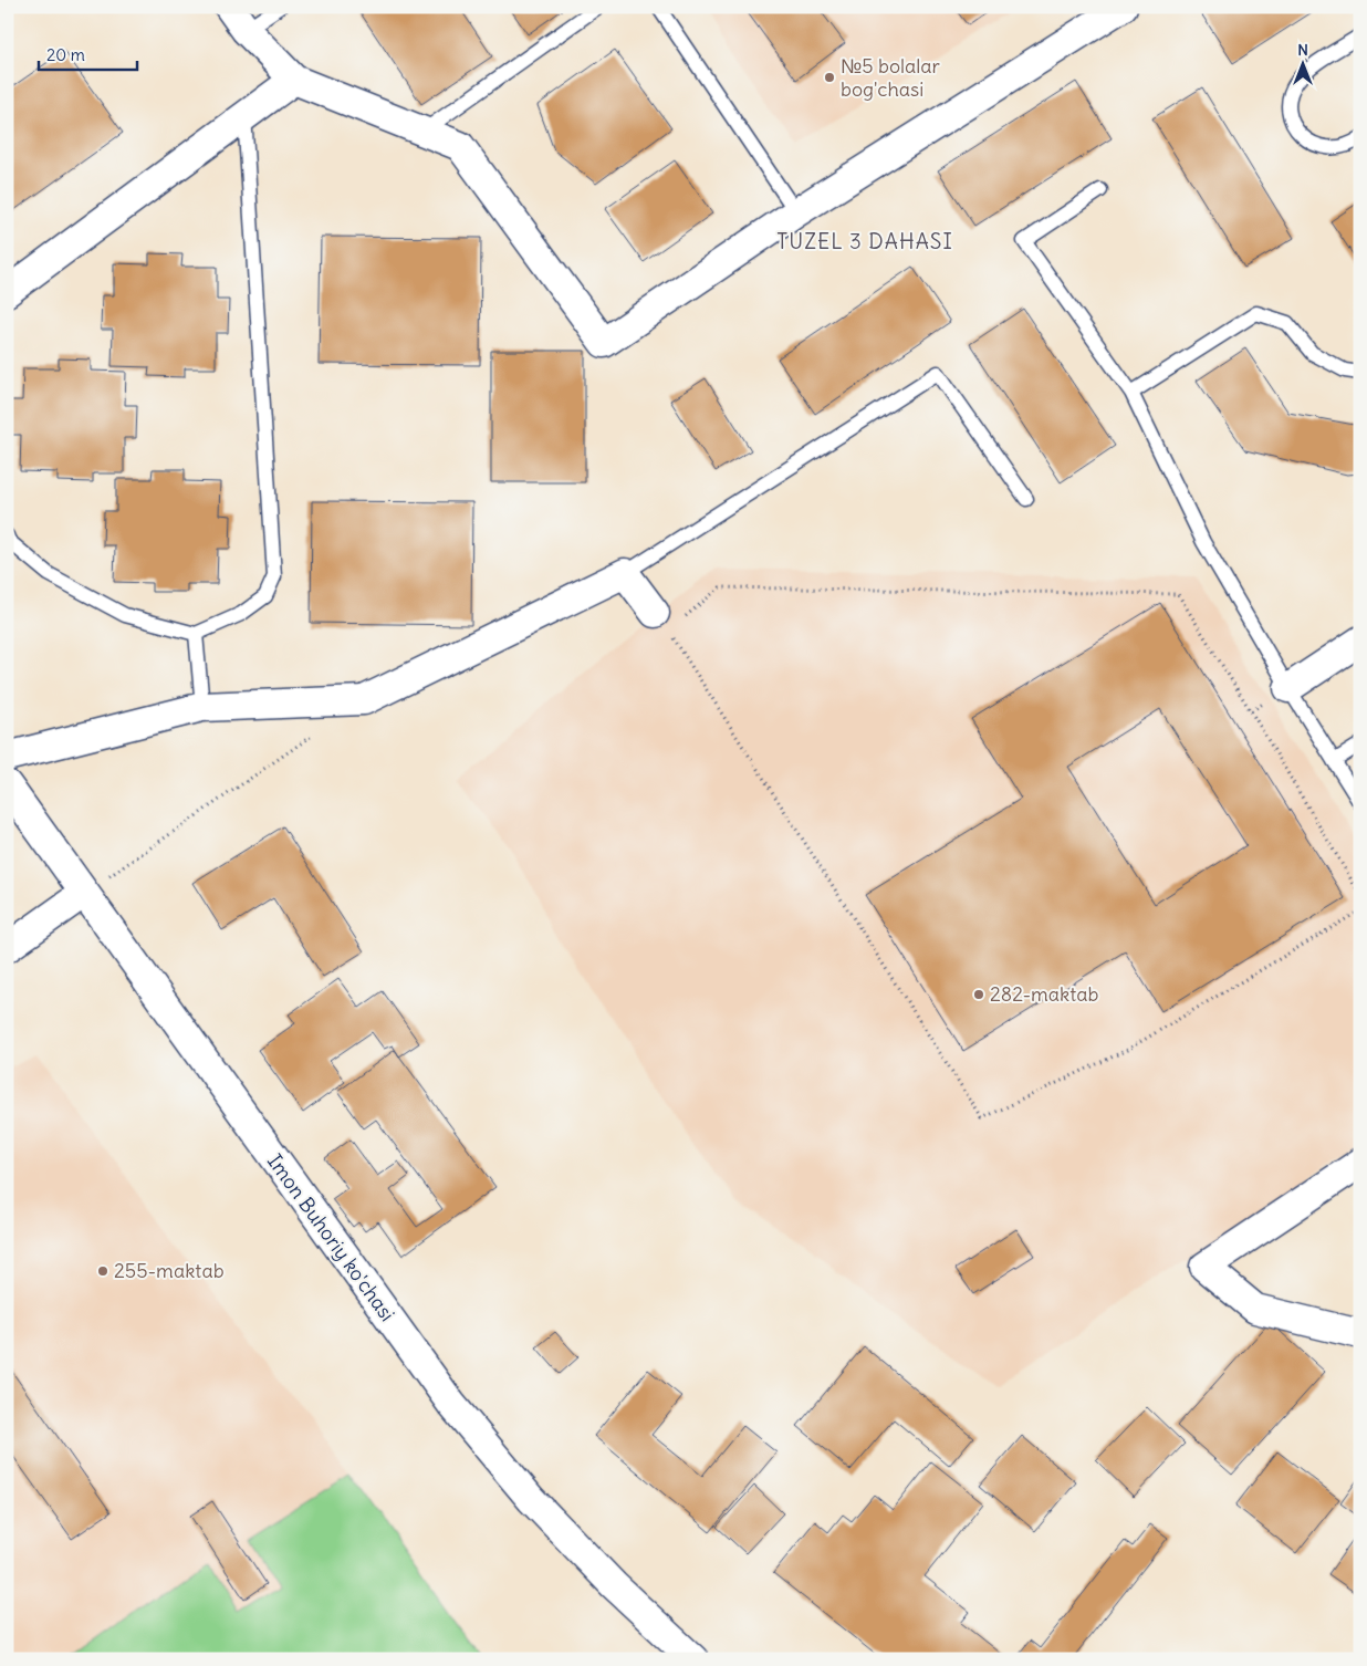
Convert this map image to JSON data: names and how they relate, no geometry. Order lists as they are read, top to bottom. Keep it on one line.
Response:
{"streets":{"street":["Imon Buhoriy ko'chasi"]},"districts":["TUZEL 3 DAHASI"],"places":["№5 bolalar bog'chasi","282-maktab","255-maktab"],"scale_bar":"20 m","north":"top"}
